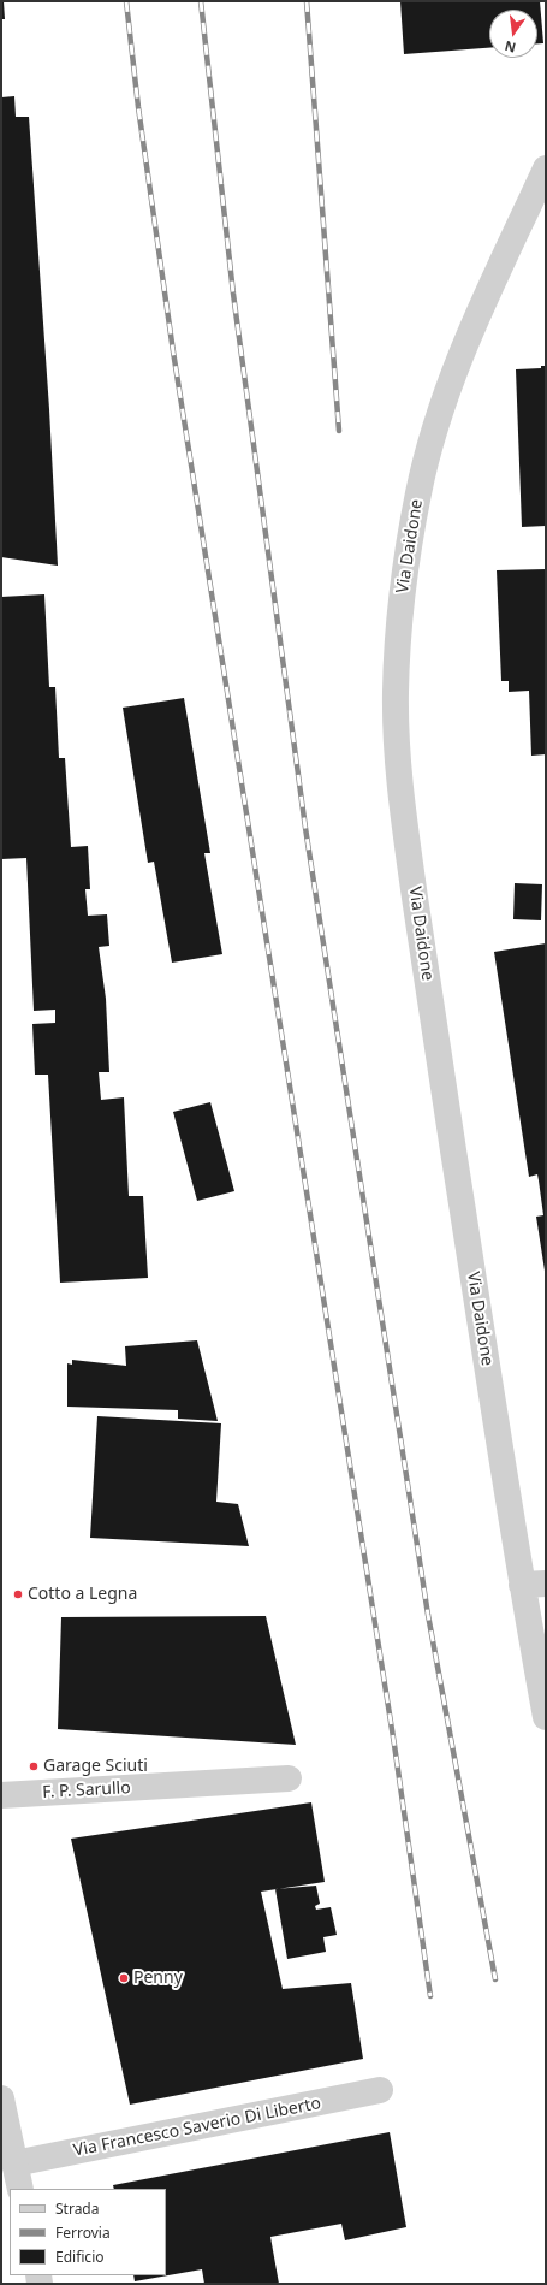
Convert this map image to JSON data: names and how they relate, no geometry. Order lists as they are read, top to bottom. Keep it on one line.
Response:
{"streets":{"street":["Via Daidone","F. P. Sarullo","Via Francesco Saverio Di Liberto"]},"places":["Cotto a Legna","Garage Sciuti","Penny"],"legend":["Strada","Ferrovia","Edificio"],"north":"bottom"}
